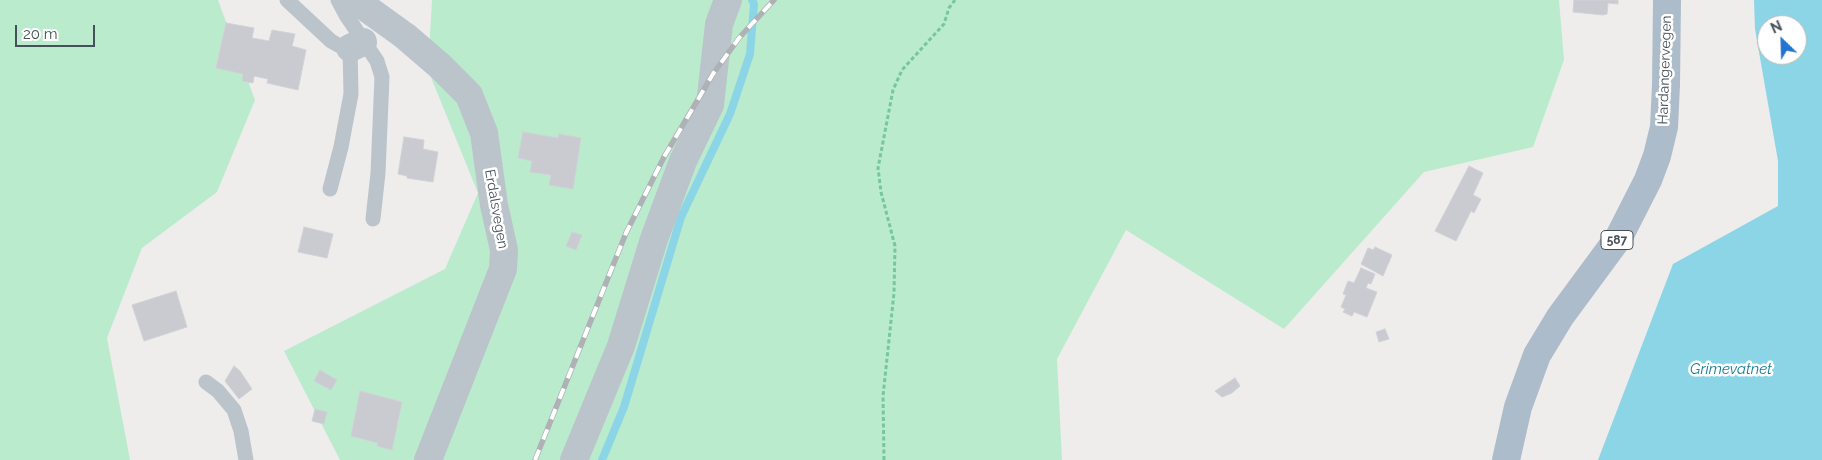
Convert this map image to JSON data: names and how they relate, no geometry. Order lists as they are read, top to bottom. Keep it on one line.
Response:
{"streets":{"main road":["Hardangervegen","587"],"street":["Erdalsvegen"]},"water":["Grimevatnet"],"scale_bar":"20 m","north":"top left"}
